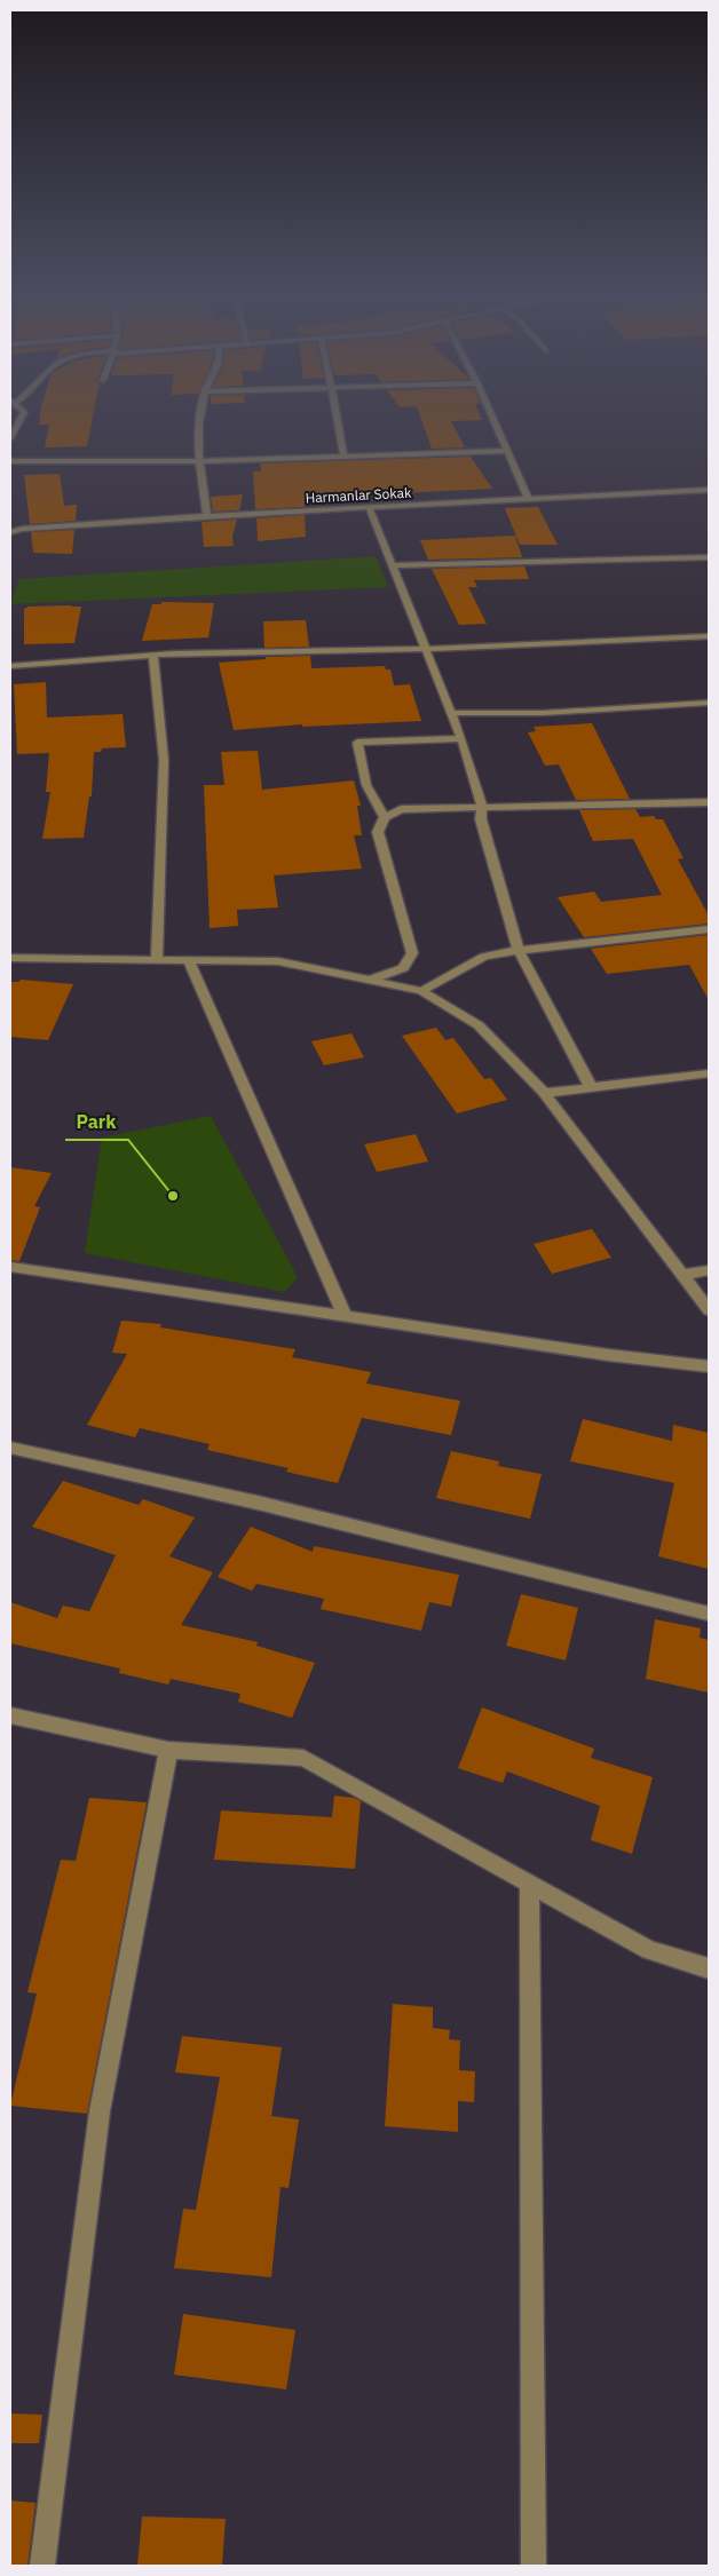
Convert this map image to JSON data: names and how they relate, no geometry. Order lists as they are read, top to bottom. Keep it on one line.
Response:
{"streets":{"street":["Harmanlar Sokak"]},"places":["Park"]}
